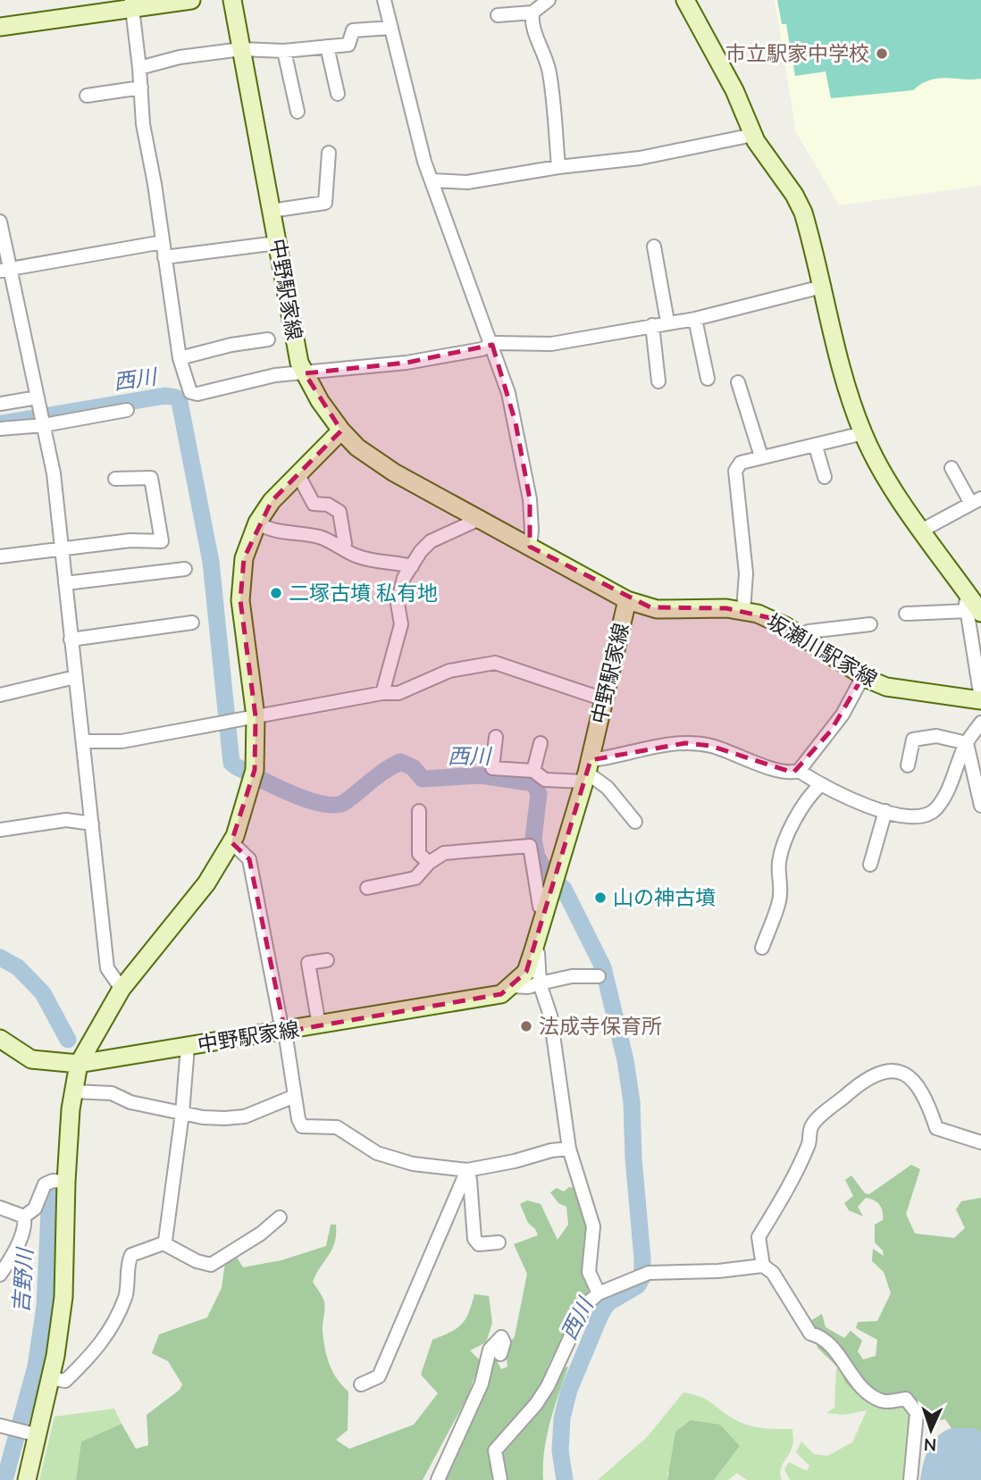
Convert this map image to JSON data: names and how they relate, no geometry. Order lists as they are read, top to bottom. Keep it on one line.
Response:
{"streets":{"main road":["中野駅家線","坂瀬川駅家線"]},"crossings":[["中野駅家線","坂瀬川駅家線"]],"water":["西川","吉野川"],"places":["市立駅家中学校","二塚古墳 私有地","山の神古墳","法成寺保育所"],"north":"bottom"}
